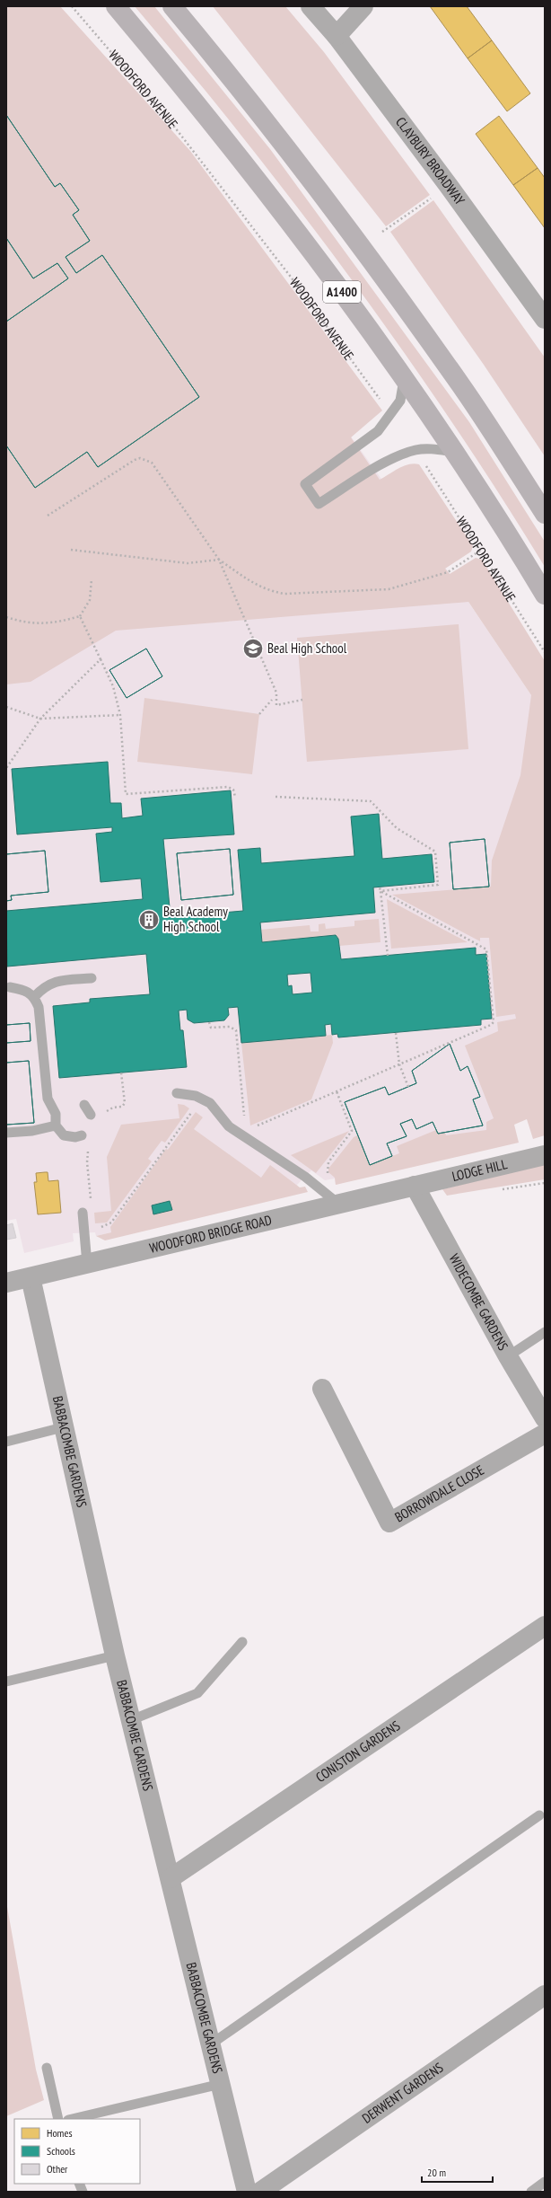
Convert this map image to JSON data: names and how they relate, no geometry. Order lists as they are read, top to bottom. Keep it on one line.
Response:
{"streets":{"highway":["A1400"],"street":["CLAYBURY BROADWAY","LODGE HILL","WOODFORD BRIDGE ROAD","WIDECOMBE GARDENS","BABBACOMBE GARDENS","BORROWDALE CLOSE","CONISTON GARDENS","DERWENT GARDENS"],"path":["WOODFORD AVENUE"]},"crossings":[["LODGE HILL","WOODFORD BRIDGE ROAD"],["LODGE HILL","WIDECOMBE GARDENS"],["WOODFORD BRIDGE ROAD","WIDECOMBE GARDENS"],["WOODFORD BRIDGE ROAD","BABBACOMBE GARDENS"],["BABBACOMBE GARDENS","CONISTON GARDENS"]],"places":{"school or university":["Beal High School"],"building":["Beal Academy High School"]},"legend":["Homes","Schools","Other"],"scale_bar":"20 m"}
